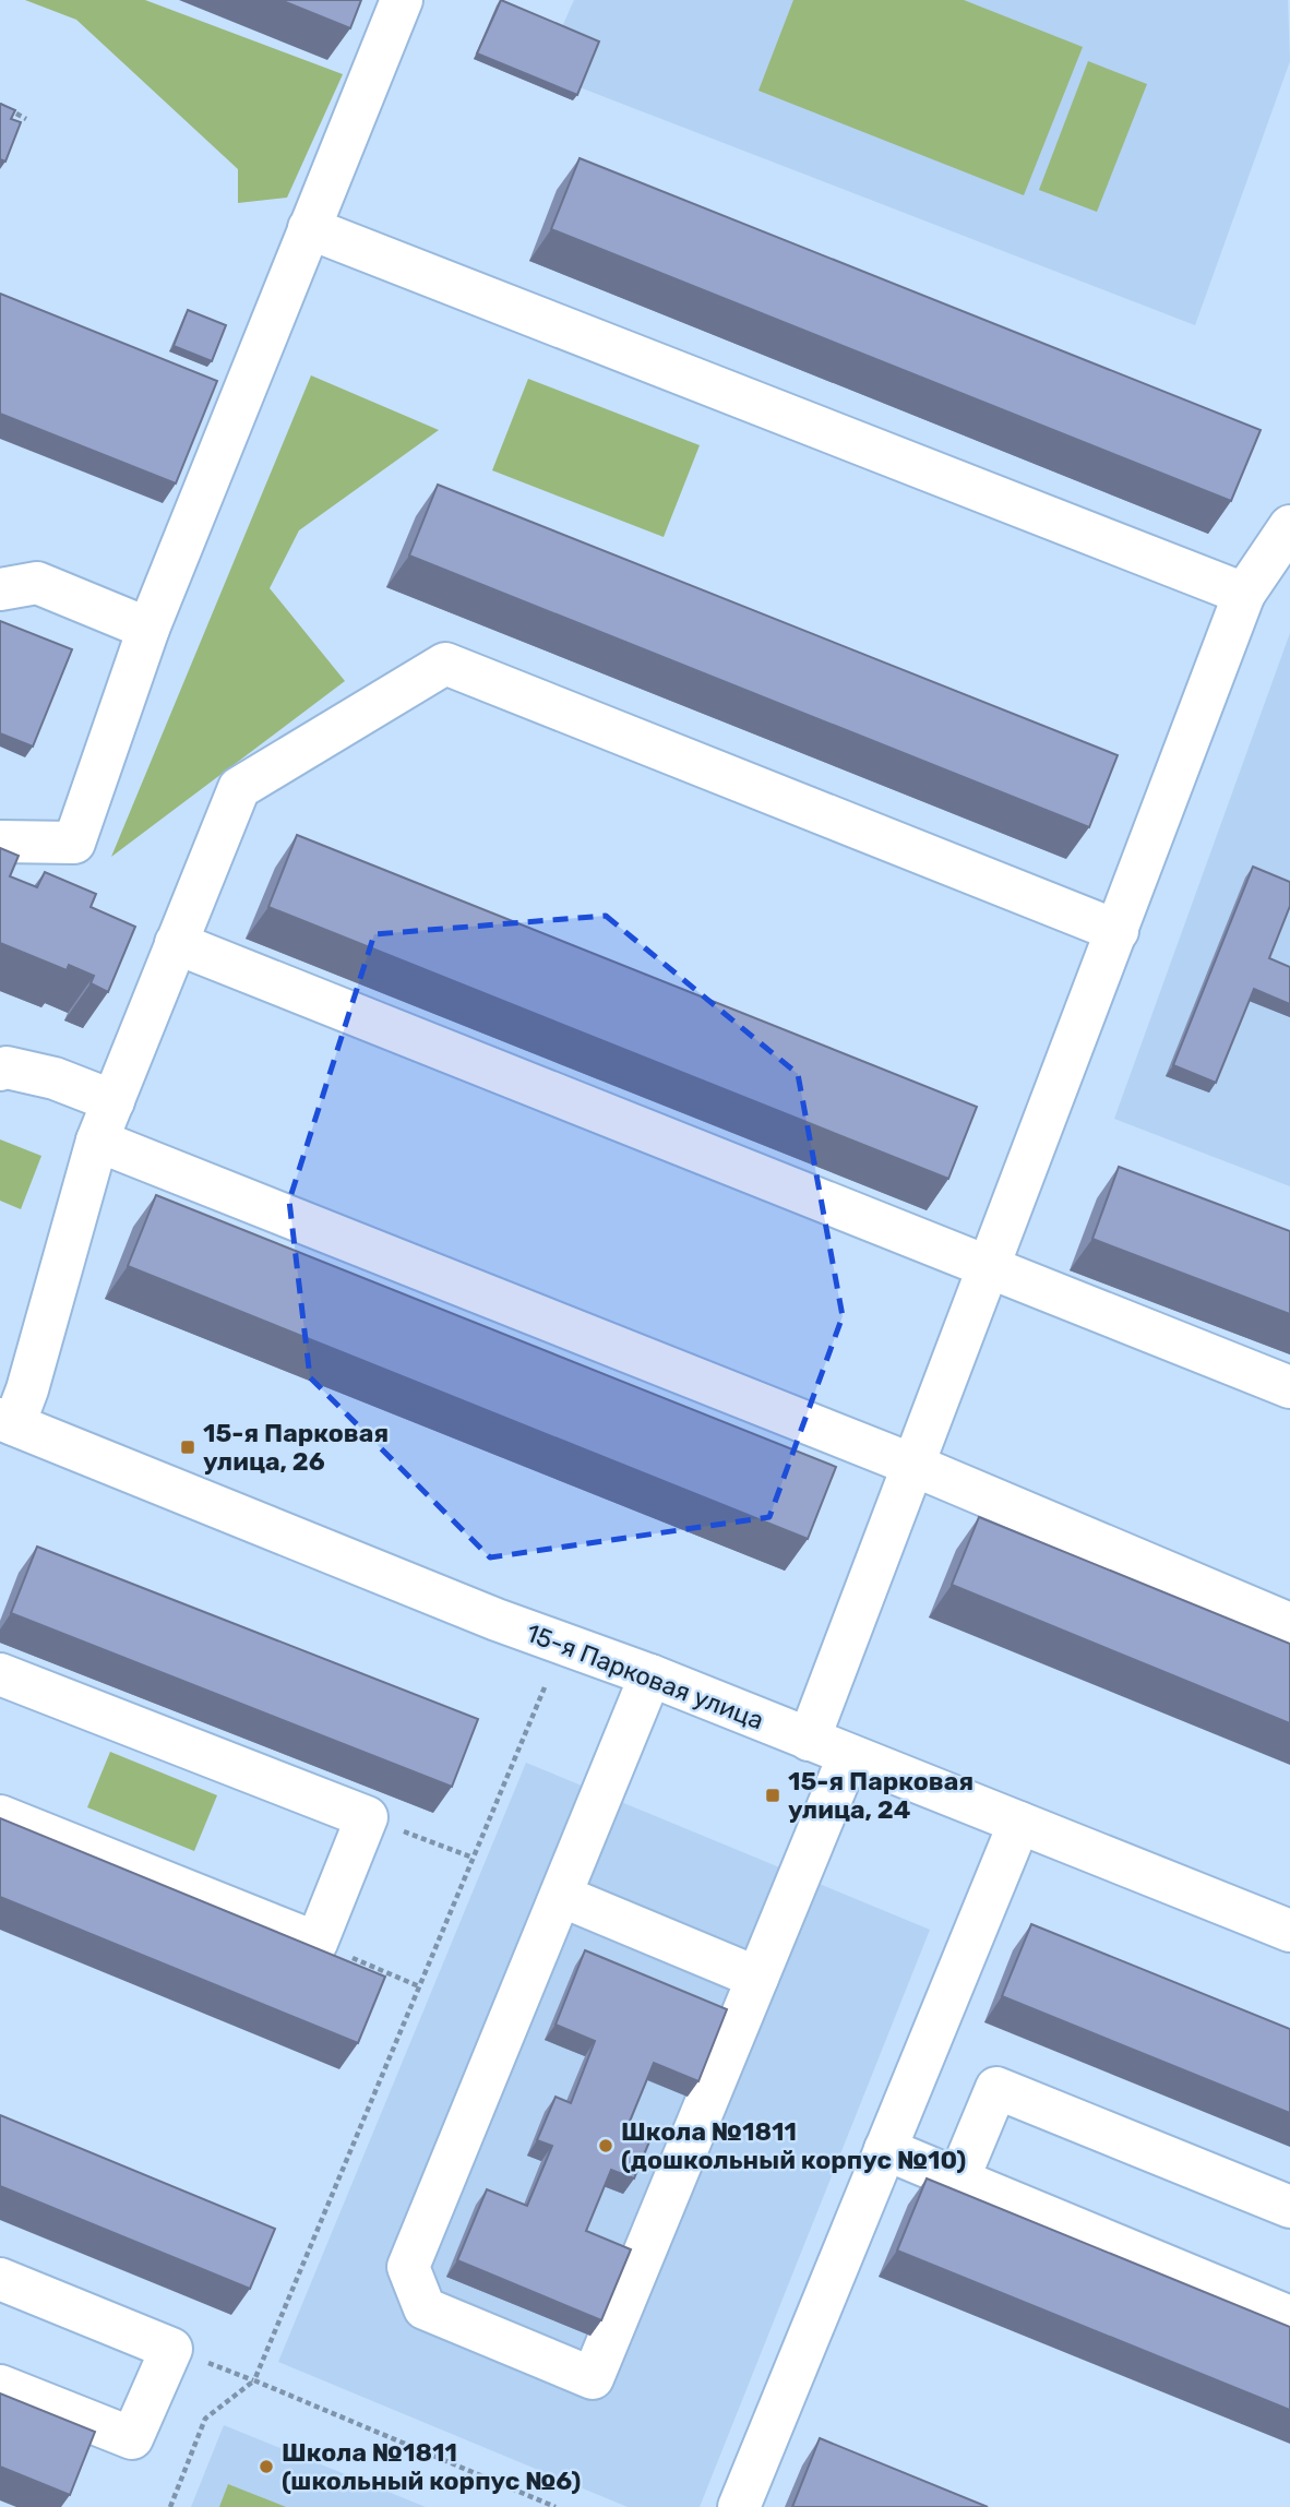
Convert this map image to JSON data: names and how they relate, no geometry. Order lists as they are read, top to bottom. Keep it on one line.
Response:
{"streets":{"street":["15-я Парковая улица"]},"places":{"transit":["15-я Парковая улица, 26","15-я Парковая улица, 24"],"other":["Школа №1811 (дошкольный корпус №10)","Школа №1811 (школьный корпус №6)"]}}
